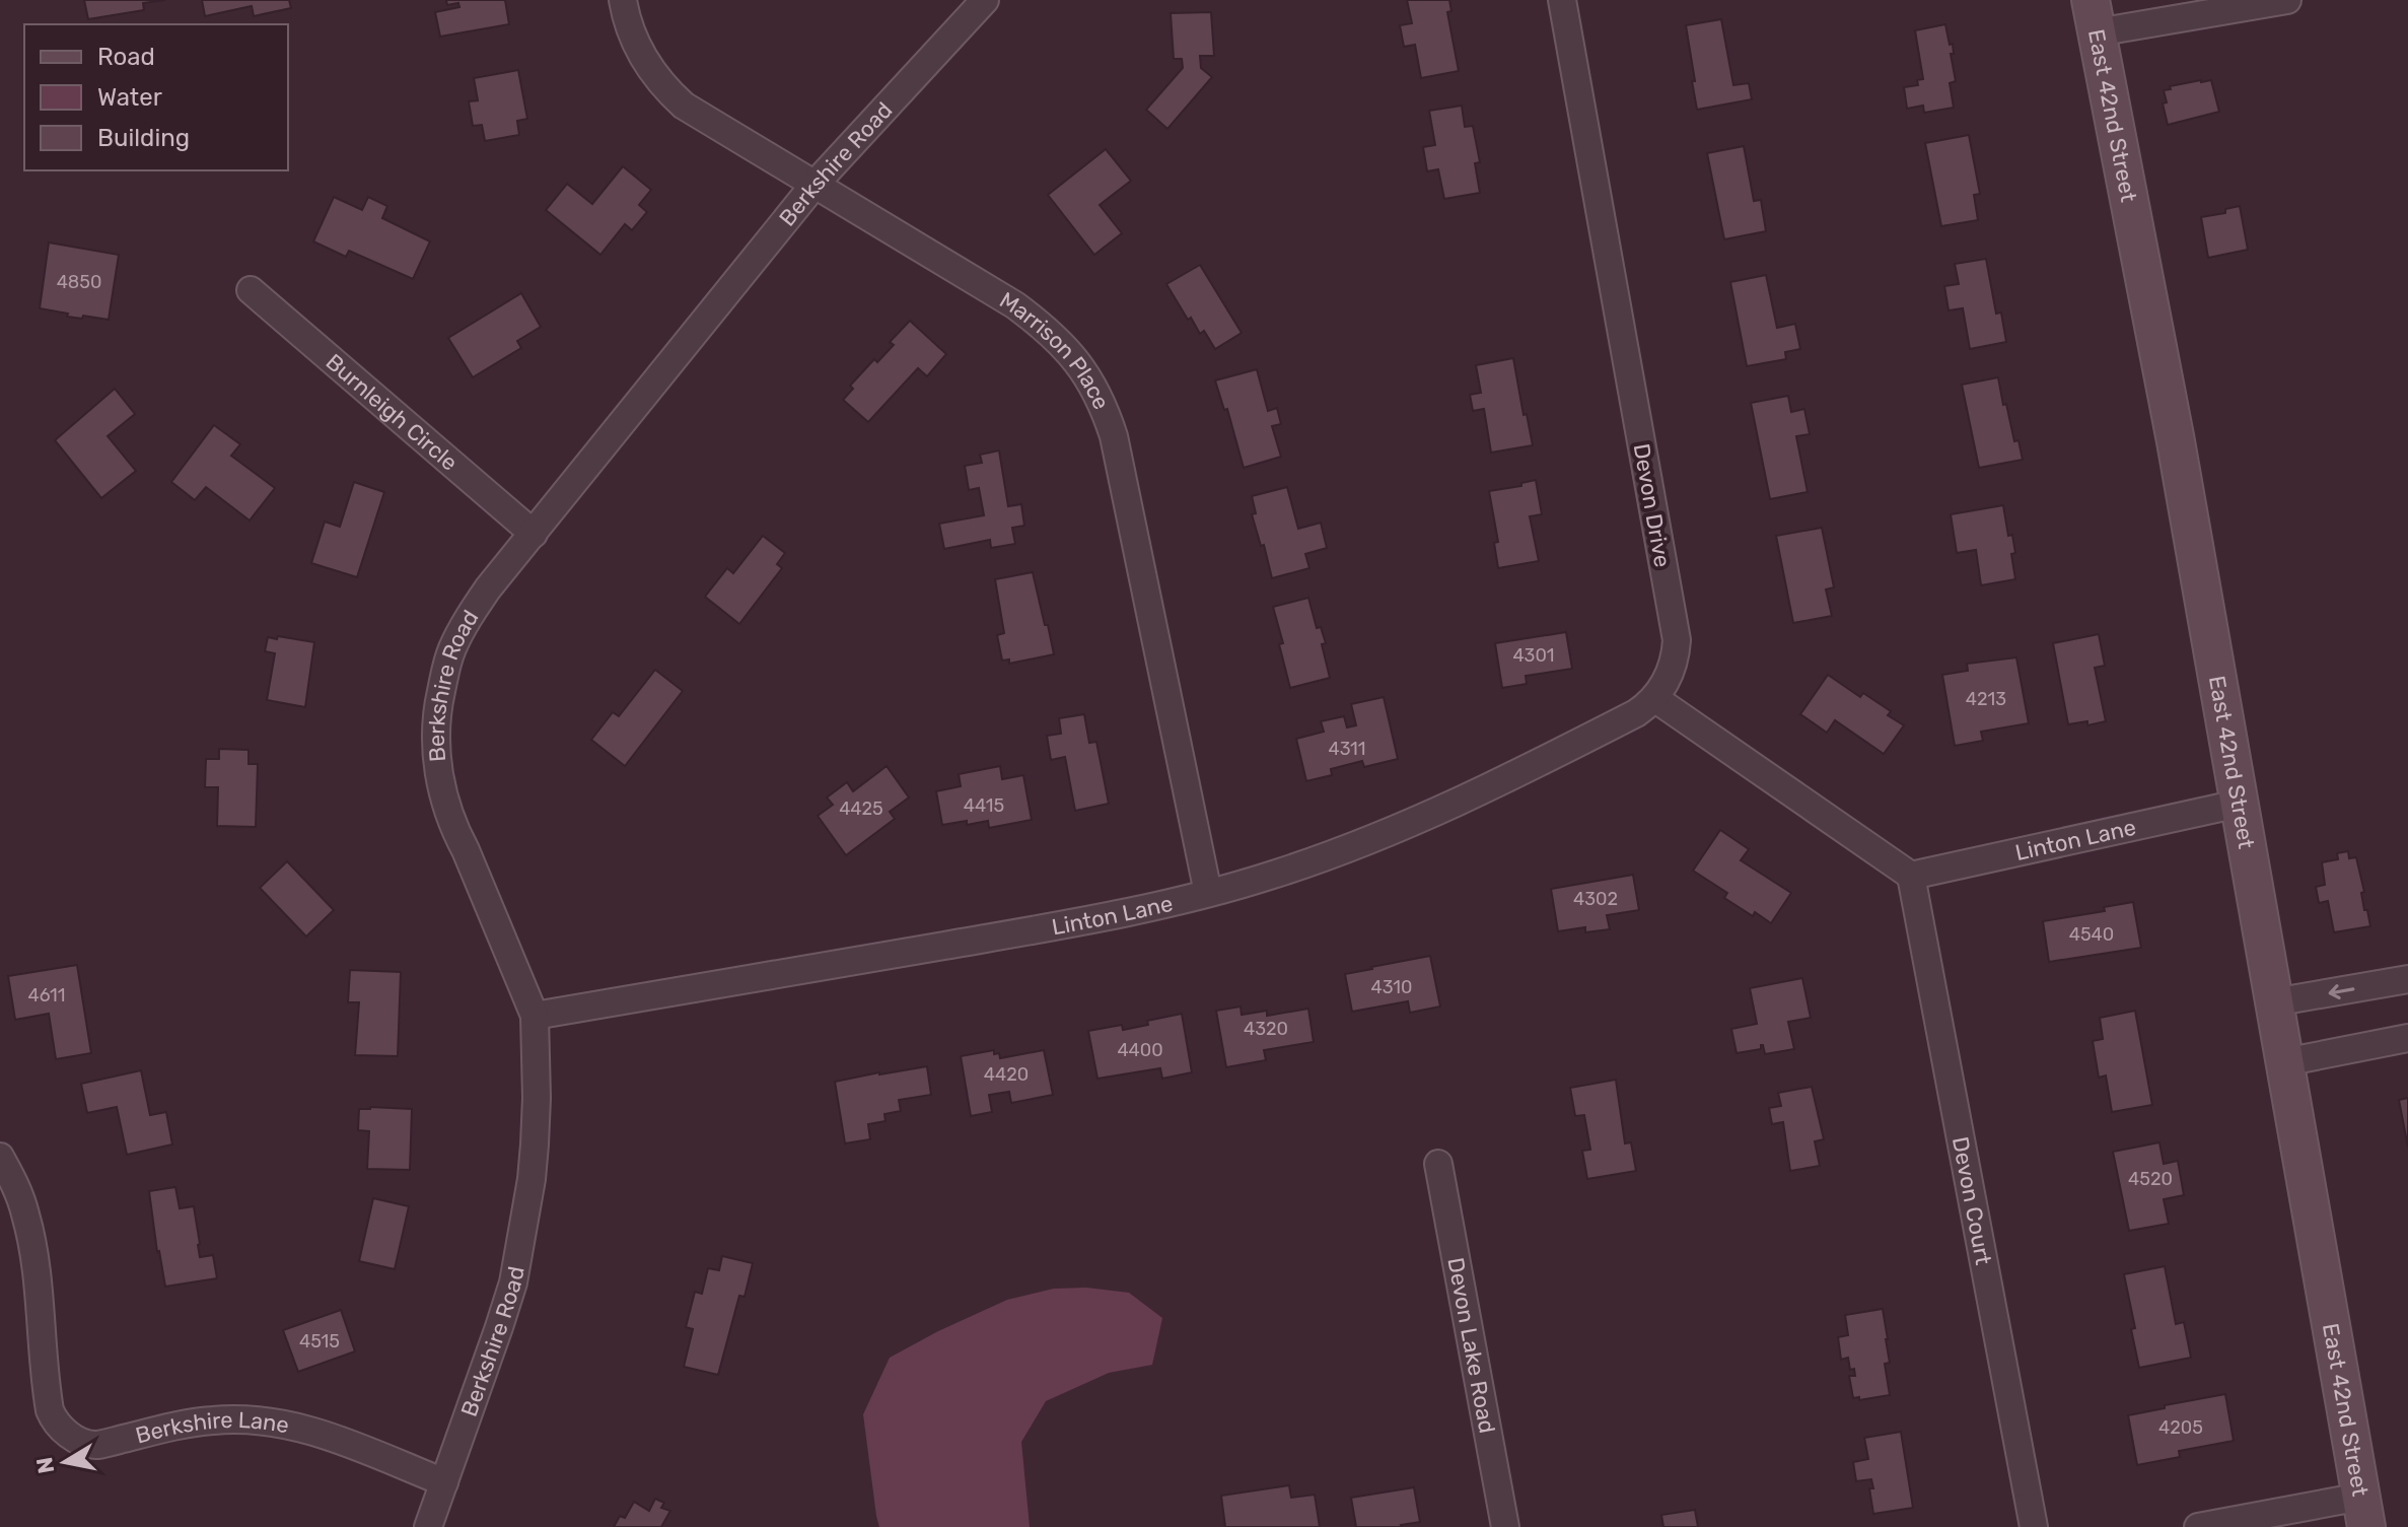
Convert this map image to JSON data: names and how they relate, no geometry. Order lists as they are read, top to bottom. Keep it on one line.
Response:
{"streets":{"street":["East 42nd Street","Berkshire Road","Marrison Place","Burnleigh Circle","Devon Drive","Linton Lane","Devon Court","Devon Lake Road","Berkshire Lane"]},"crossings":[["East 42nd Street","Linton Lane"],["Berkshire Road","Marrison Place"],["Berkshire Road","Burnleigh Circle"],["Berkshire Road","Linton Lane"],["Berkshire Road","Berkshire Lane"],["Marrison Place","Linton Lane"],["Devon Drive","Linton Lane"],["Linton Lane","Devon Court"]],"house_numbers":["4850","4301","4213","4311","4415","4425","4302","4540","4310","4611","4320","4400","4420","4520","4515","4205"],"legend":["Road","Water","Building"],"north":"left"}
